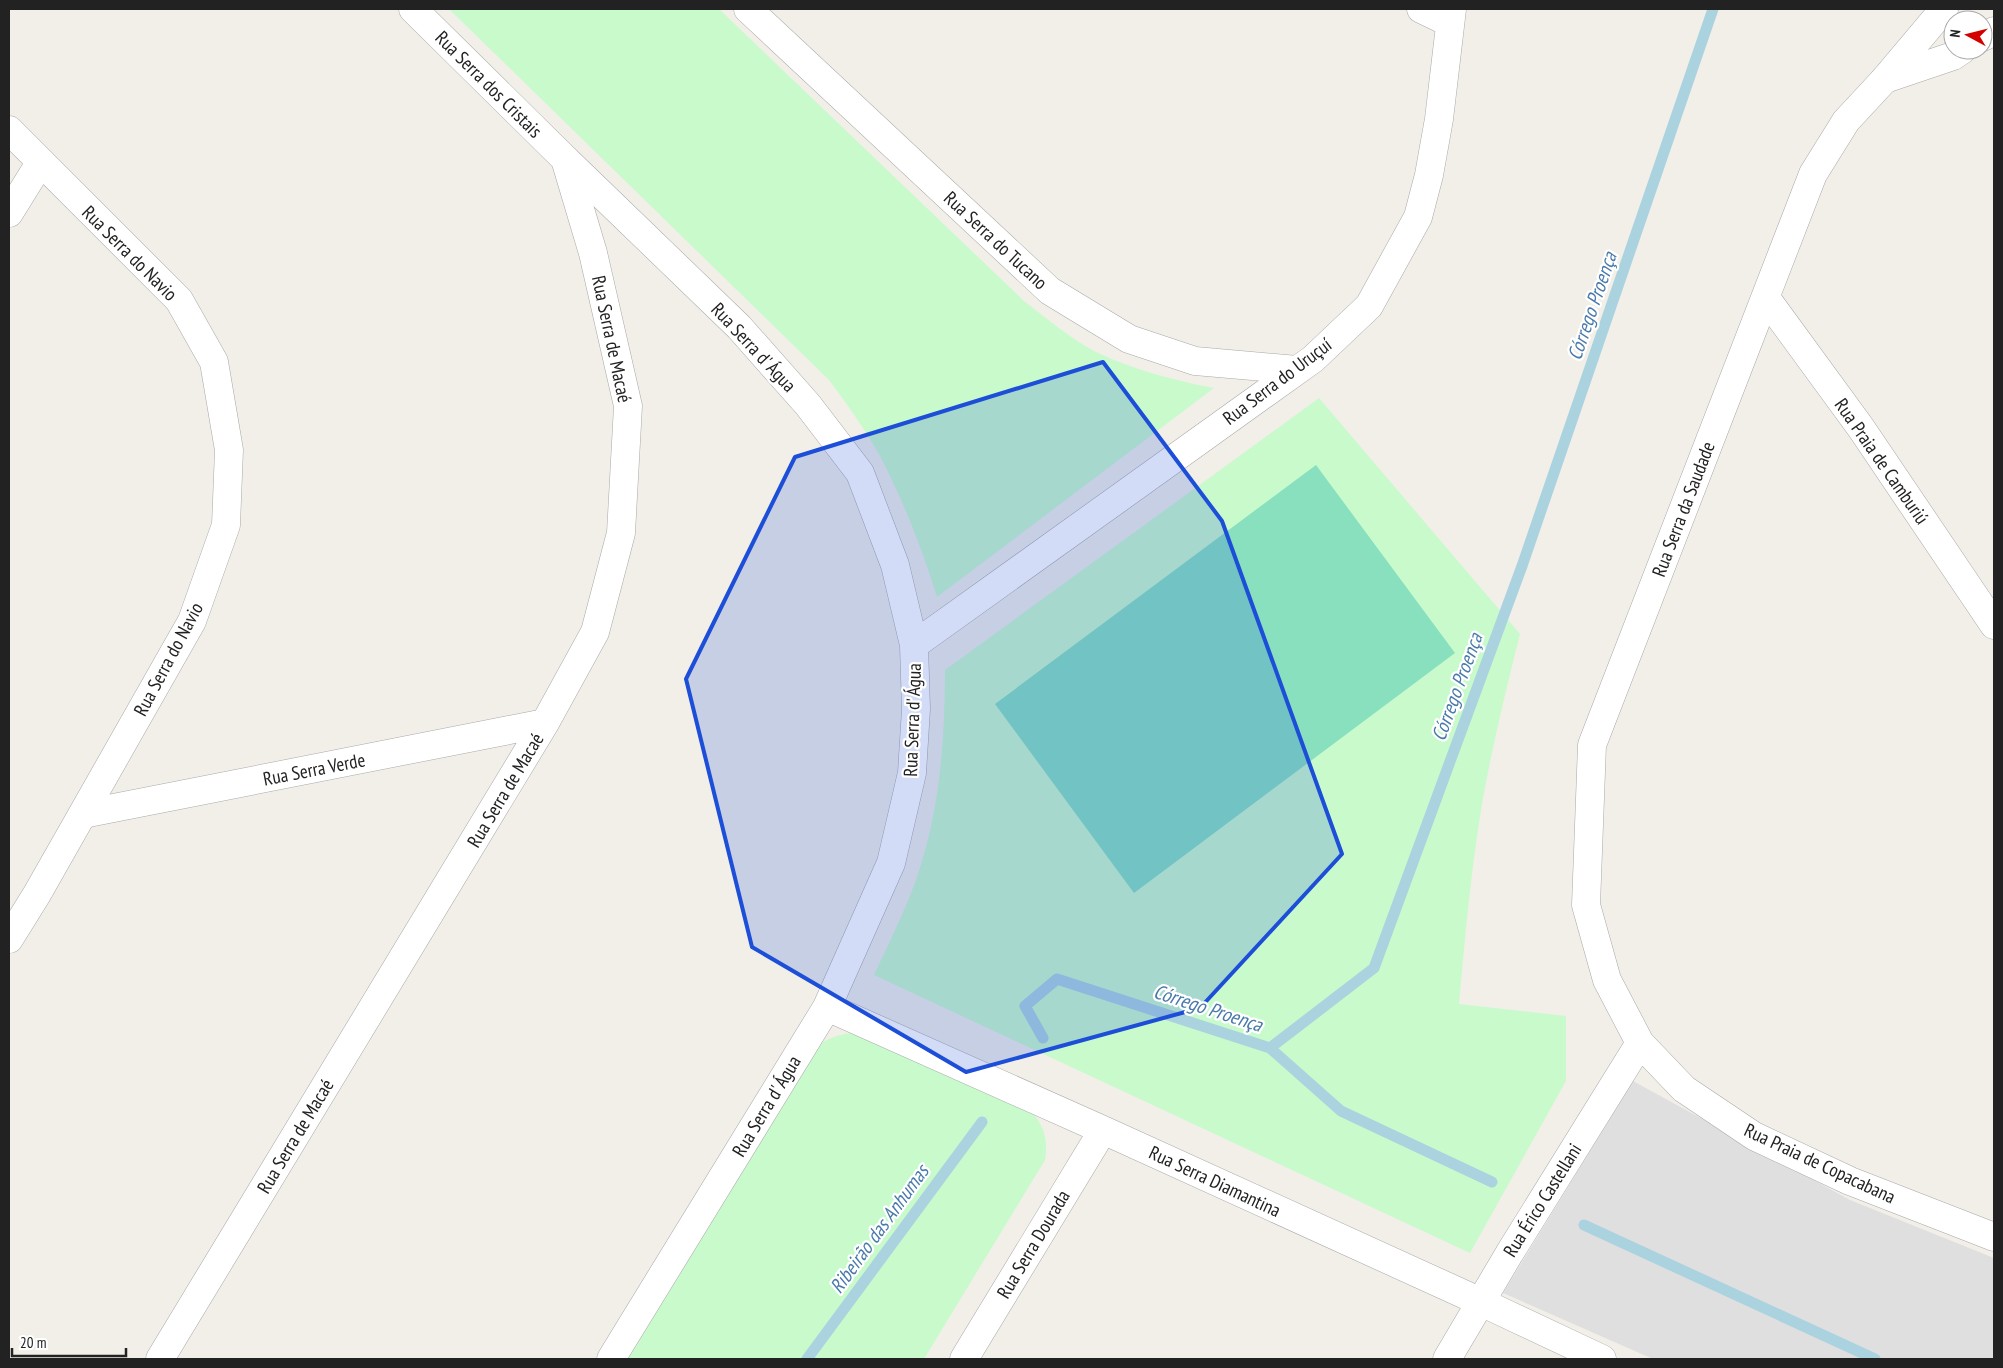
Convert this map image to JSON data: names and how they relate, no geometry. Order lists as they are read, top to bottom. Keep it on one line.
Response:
{"streets":{"street":["Rua Serra dos Cristais","Rua Serra do Tucano","Rua Serra do Navio","Rua Serra de Macaé","Rua Serra d' Água","Rua Serra do Uruçuí","Rua Praia de Camburiú","Rua Serra da Saudade","Rua Serra Verde","Rua Praia de Copacabana","Rua Serra Diamantina","Rua Érico Castellani","Rua Serra Dourada"]},"crossings":[["Rua Serra dos Cristais","Rua Serra de Macaé"],["Rua Serra dos Cristais","Rua Serra d' Água"],["Rua Serra do Tucano","Rua Serra do Uruçuí"],["Rua Serra do Navio","Rua Serra Verde"],["Rua Serra de Macaé","Rua Serra d' Água"],["Rua Serra de Macaé","Rua Serra Verde"],["Rua Serra d' Água","Rua Serra do Uruçuí"],["Rua Serra d' Água","Rua Serra Diamantina"],["Rua Praia de Camburiú","Rua Serra da Saudade"],["Rua Serra da Saudade","Rua Praia de Copacabana"],["Rua Serra da Saudade","Rua Érico Castellani"],["Rua Praia de Copacabana","Rua Érico Castellani"],["Rua Serra Diamantina","Rua Érico Castellani"],["Rua Serra Diamantina","Rua Serra Dourada"]],"water":["Córrego Proença","Ribeirão das Anhumas"],"scale_bar":"20 m","north":"left"}
